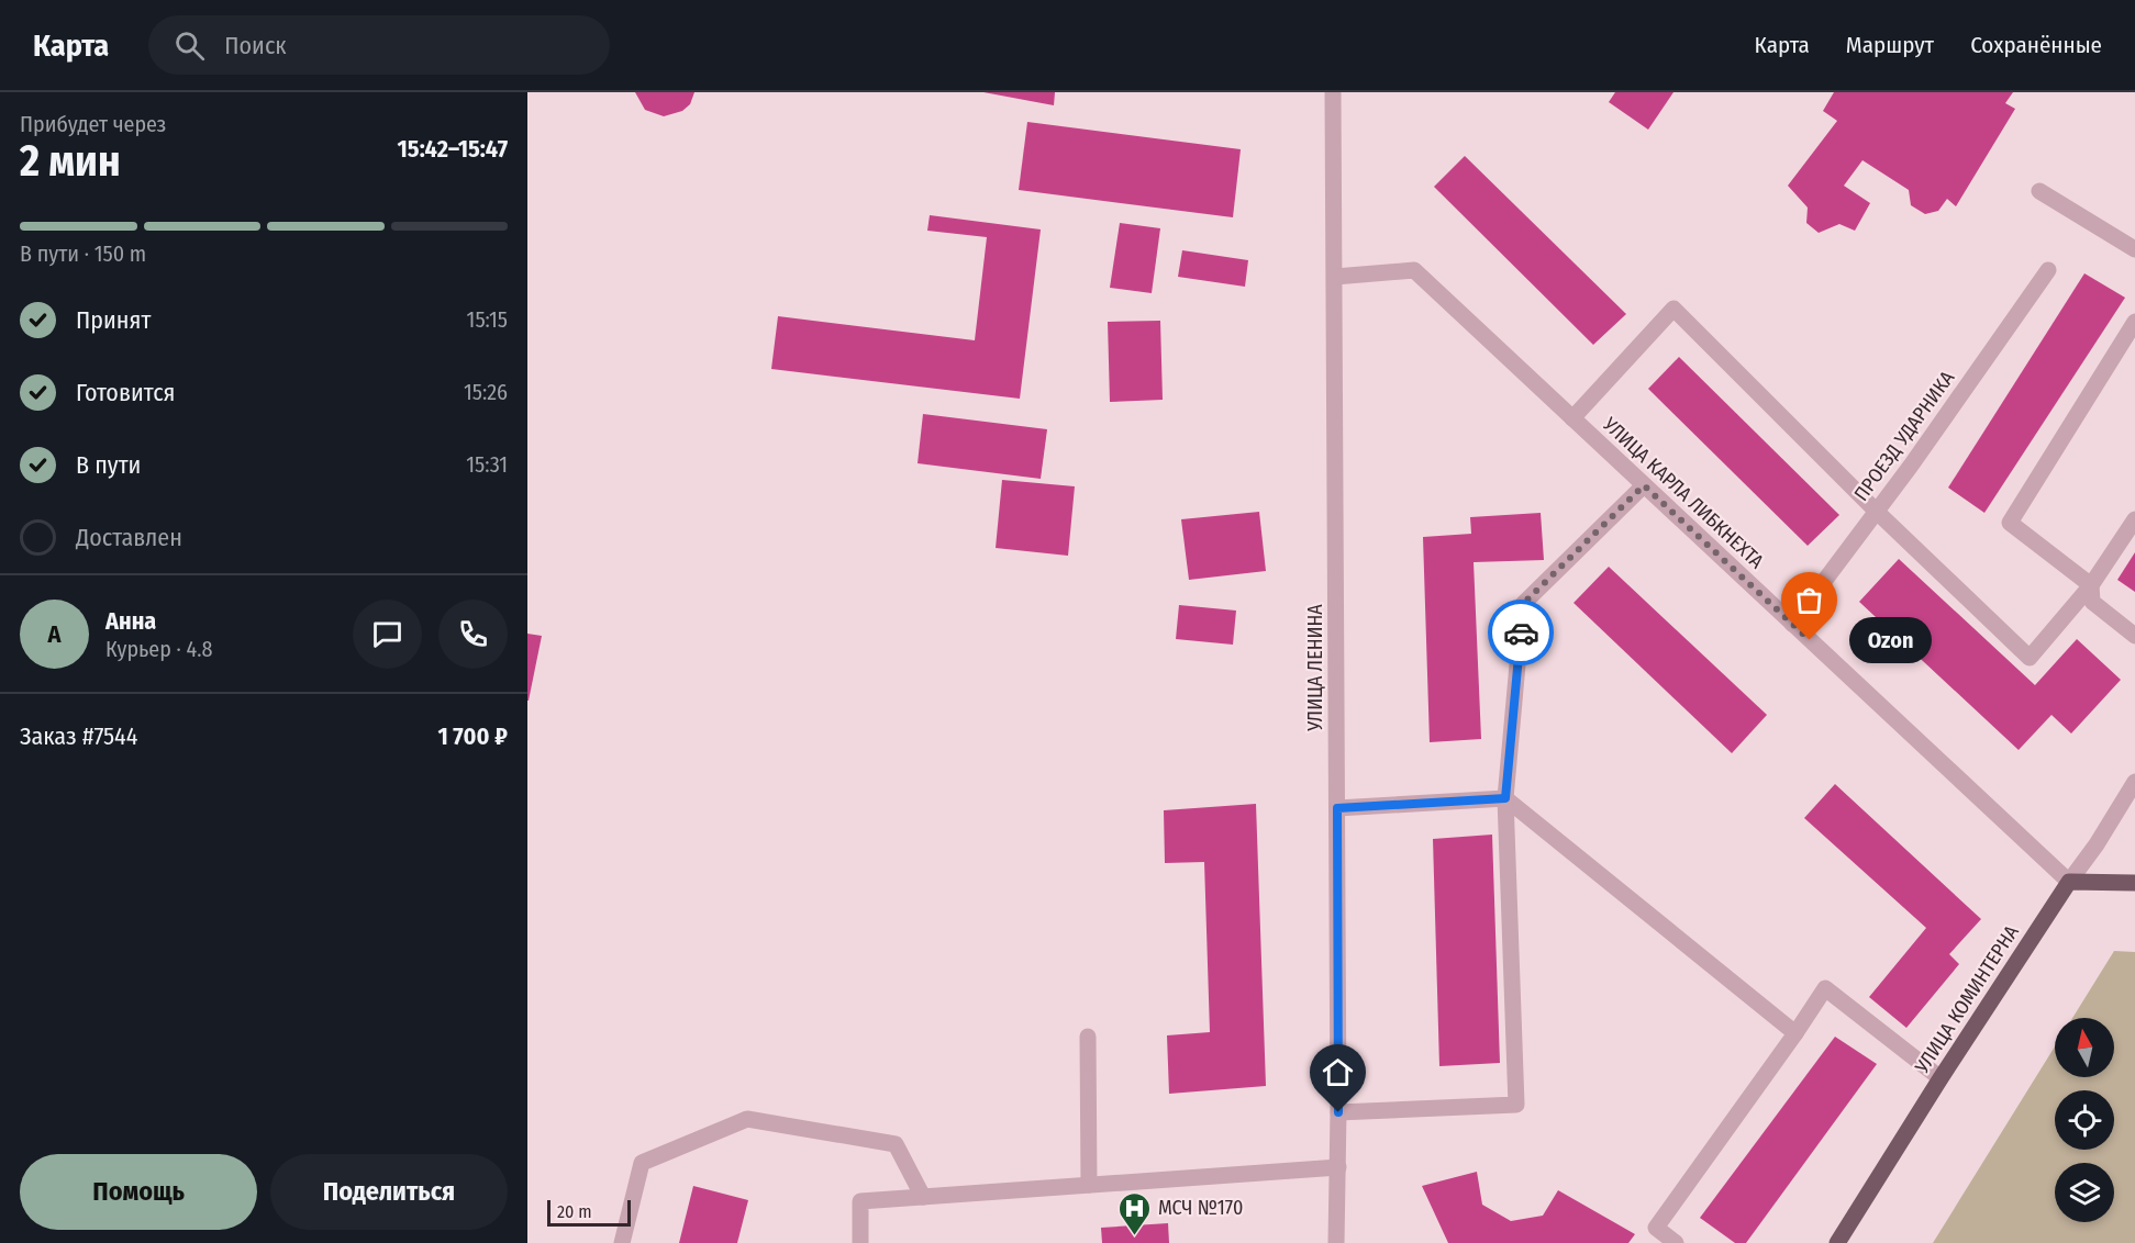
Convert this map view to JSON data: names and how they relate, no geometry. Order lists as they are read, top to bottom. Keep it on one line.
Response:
{"streets":{"main road":["УЛИЦА КОМИНТЕРНА"],"street":["ПРОЕЗД УДАРНИКА","УЛИЦА КАРЛА ЛИБКНЕХТА","УЛИЦА ЛЕНИНА"]},"crossings":[["ПРОЕЗД УДАРНИКА","УЛИЦА КАРЛА ЛИБКНЕХТА"],["УЛИЦА КАРЛА ЛИБКНЕХТА","УЛИЦА ЛЕНИНА"],["УЛИЦА КАРЛА ЛИБКНЕХТА","УЛИЦА КОМИНТЕРНА"]],"places":{"other":["Ozon"],"hospital":["МСЧ №170"]},"scale_bar":"20 m","north":"top","page":{"header":"Карта","search":"Поиск","nav":["Карта","Маршрут","Сохранённые"],"heading":["2 мин","Прибудет через","15:42–15:47"],"panel":["Анна","Курьер · 4.8","Заказ #7544","1 700 ₽"],"bar":"В пути · 150 m","list":[["Принят","15:15"],["Готовится","15:26"],["В пути","15:31"],"Доставлен"],"round":"А","bubble":"Ozon","buttons":["Помощь","Поделиться"],"scale":"20 m"}}
